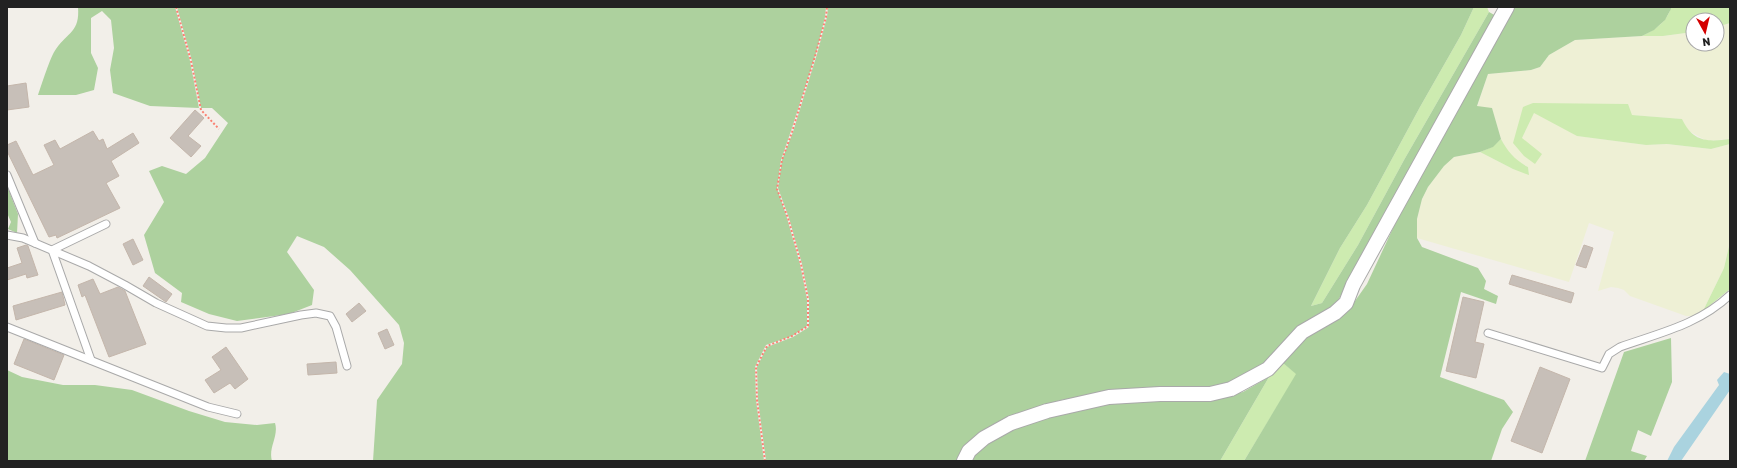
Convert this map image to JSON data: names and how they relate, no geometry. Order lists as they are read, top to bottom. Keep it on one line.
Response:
{"north":"bottom"}
